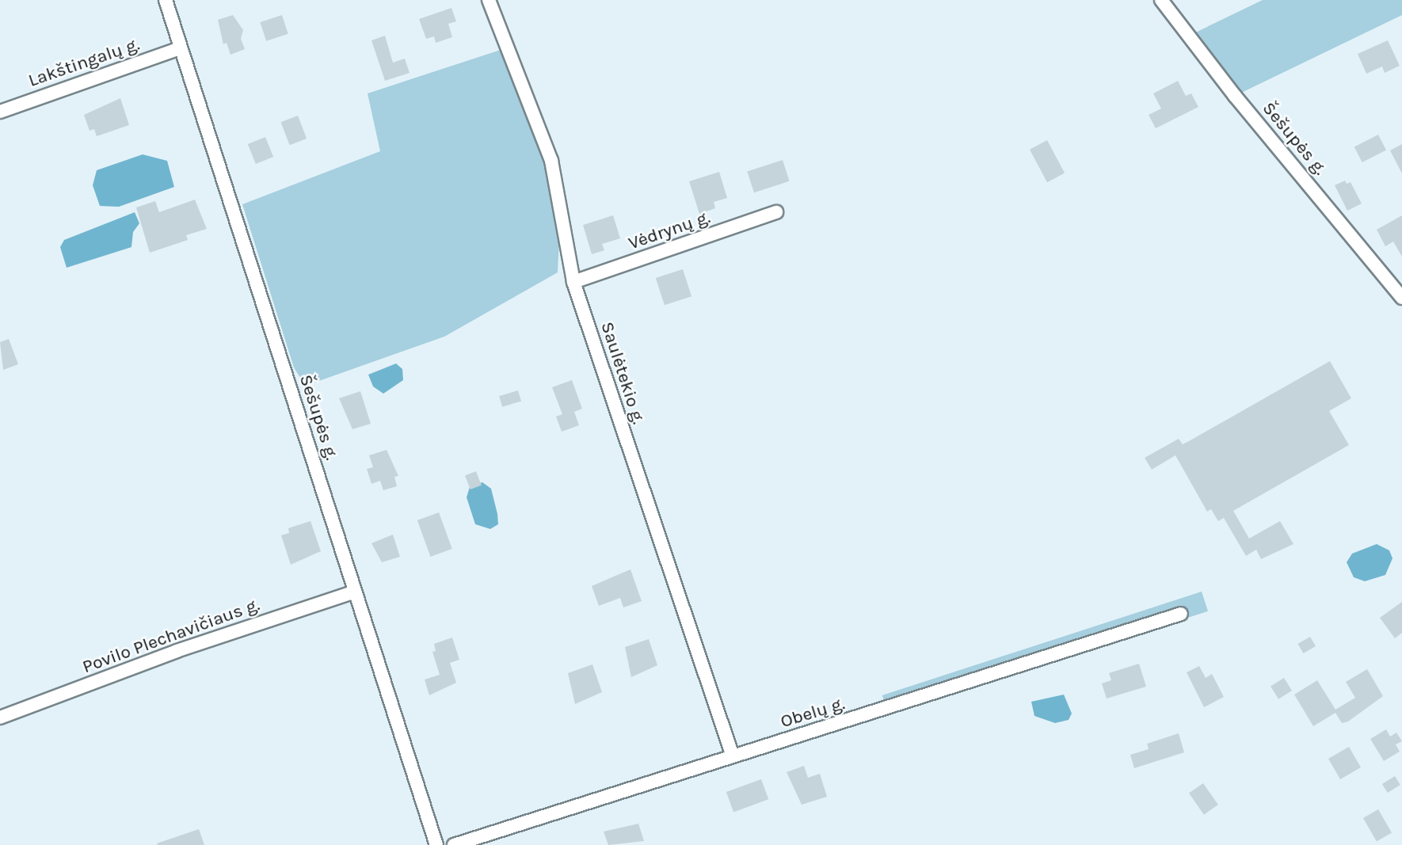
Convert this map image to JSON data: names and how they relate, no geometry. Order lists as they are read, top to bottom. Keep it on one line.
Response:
{"streets":{"street":["Lakštingalų g.","Šešupės g.","Vėdrynų g.","Saulėtekio g.","Povilo Plechavičiaus g.","Obelų g."]},"crossings":[["Lakštingalų g.","Šešupės g."],["Šešupės g.","Povilo Plechavičiaus g."],["Vėdrynų g.","Saulėtekio g."],["Saulėtekio g.","Obelų g."]]}
